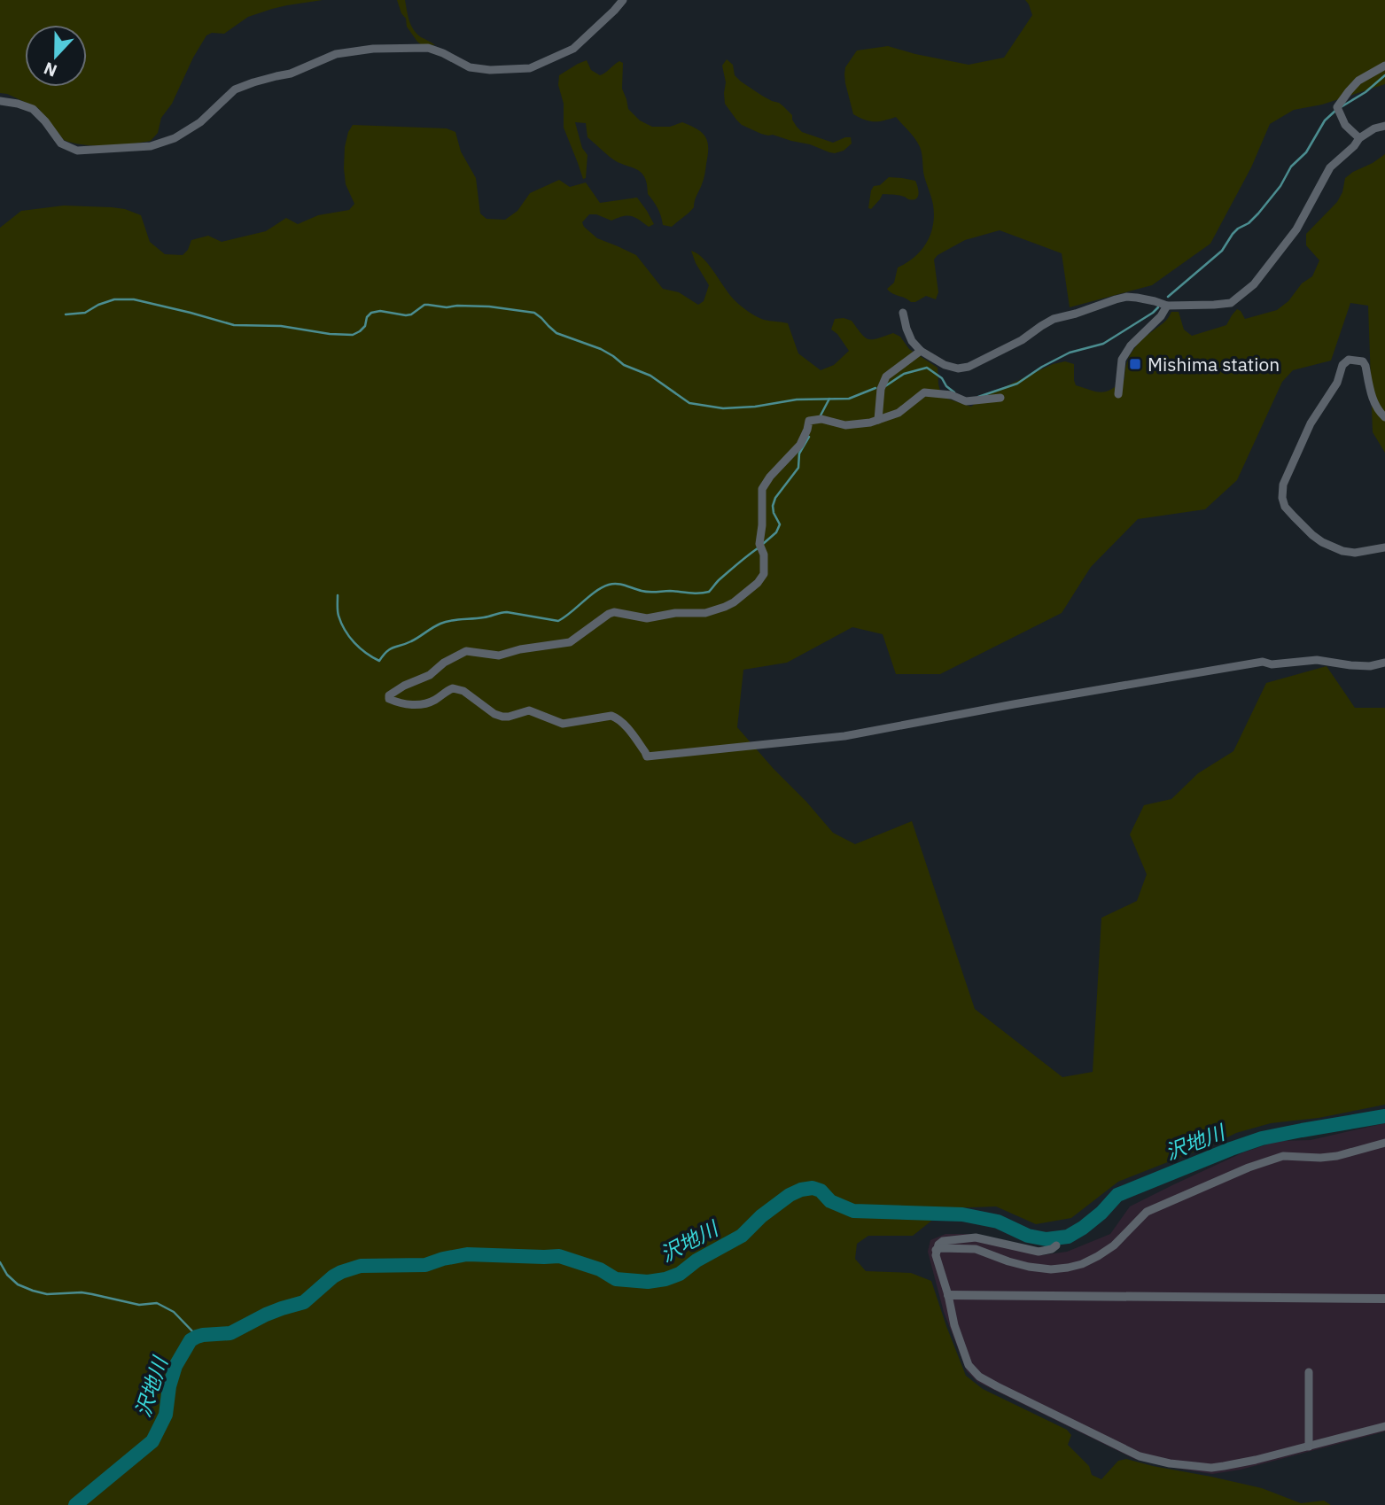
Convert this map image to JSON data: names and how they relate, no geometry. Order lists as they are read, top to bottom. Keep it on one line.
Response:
{"water":["沢地川"],"places":{"transit":["Mishima station"]},"north":"bottom"}
